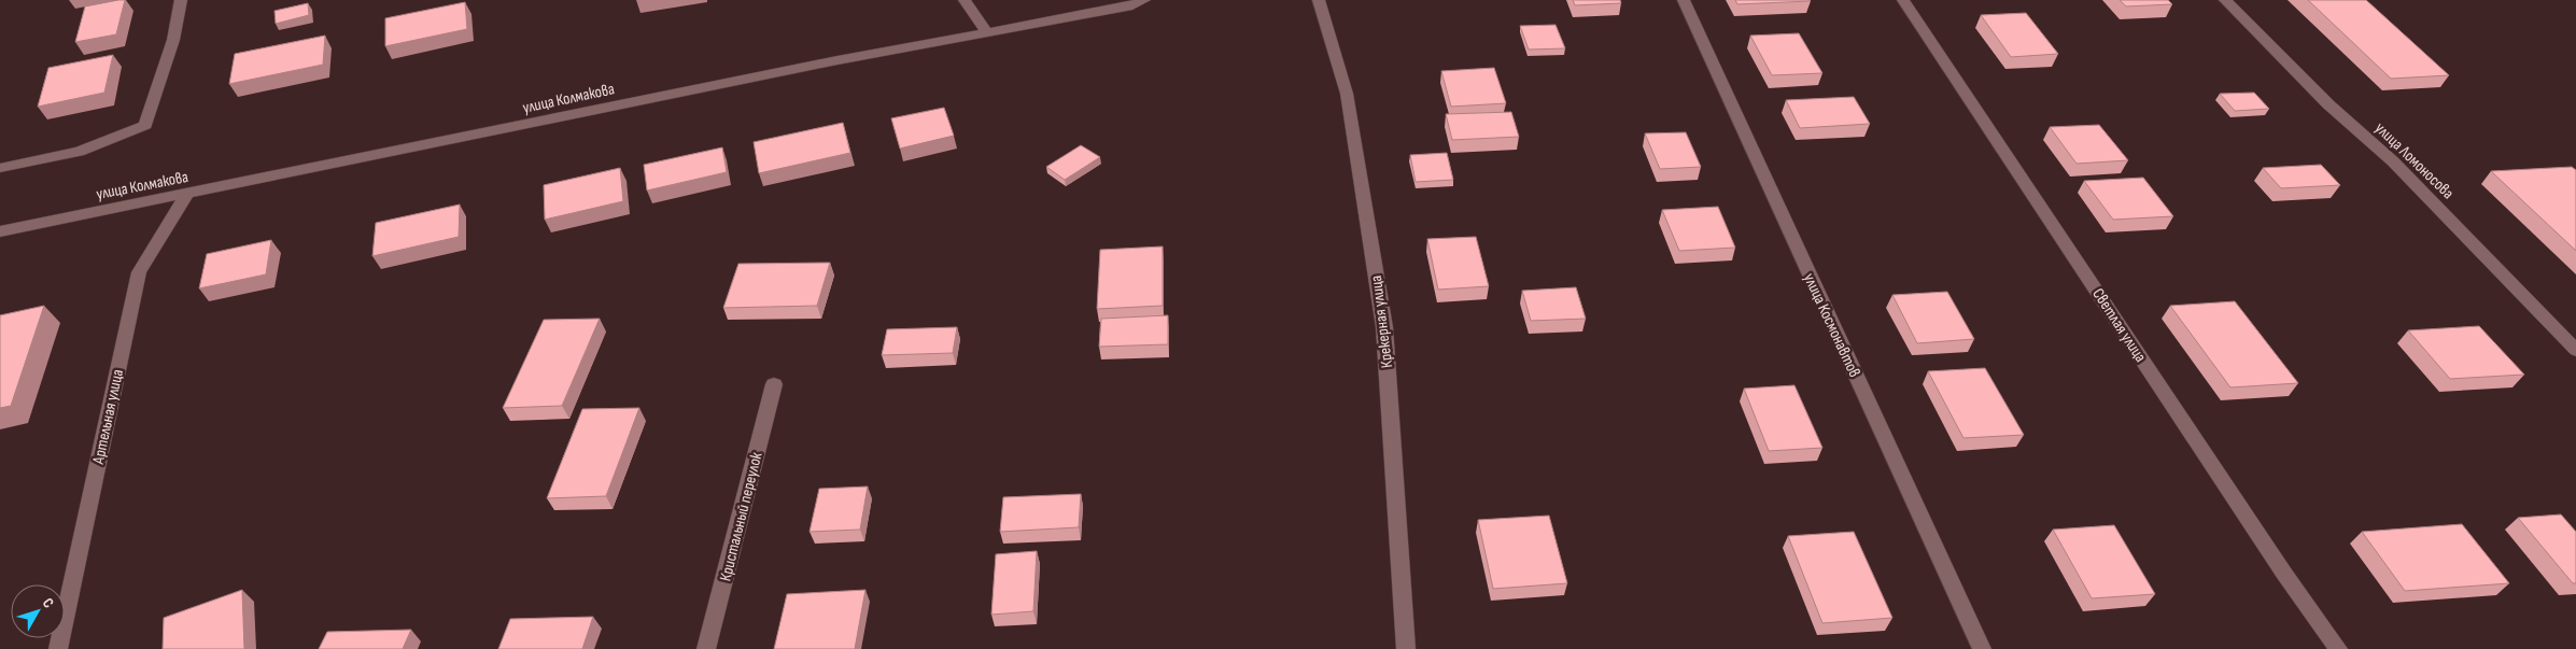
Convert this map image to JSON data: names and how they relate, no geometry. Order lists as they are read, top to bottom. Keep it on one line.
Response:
{"streets":{"street":["улица Колмакова","улица Ломоносова","Крекерная улица","улица Космонавтов","Светлая улица","Артельная улица","Кристальный переулок"]},"crossings":[["улица Колмакова","Артельная улица"]],"north":"top right"}
